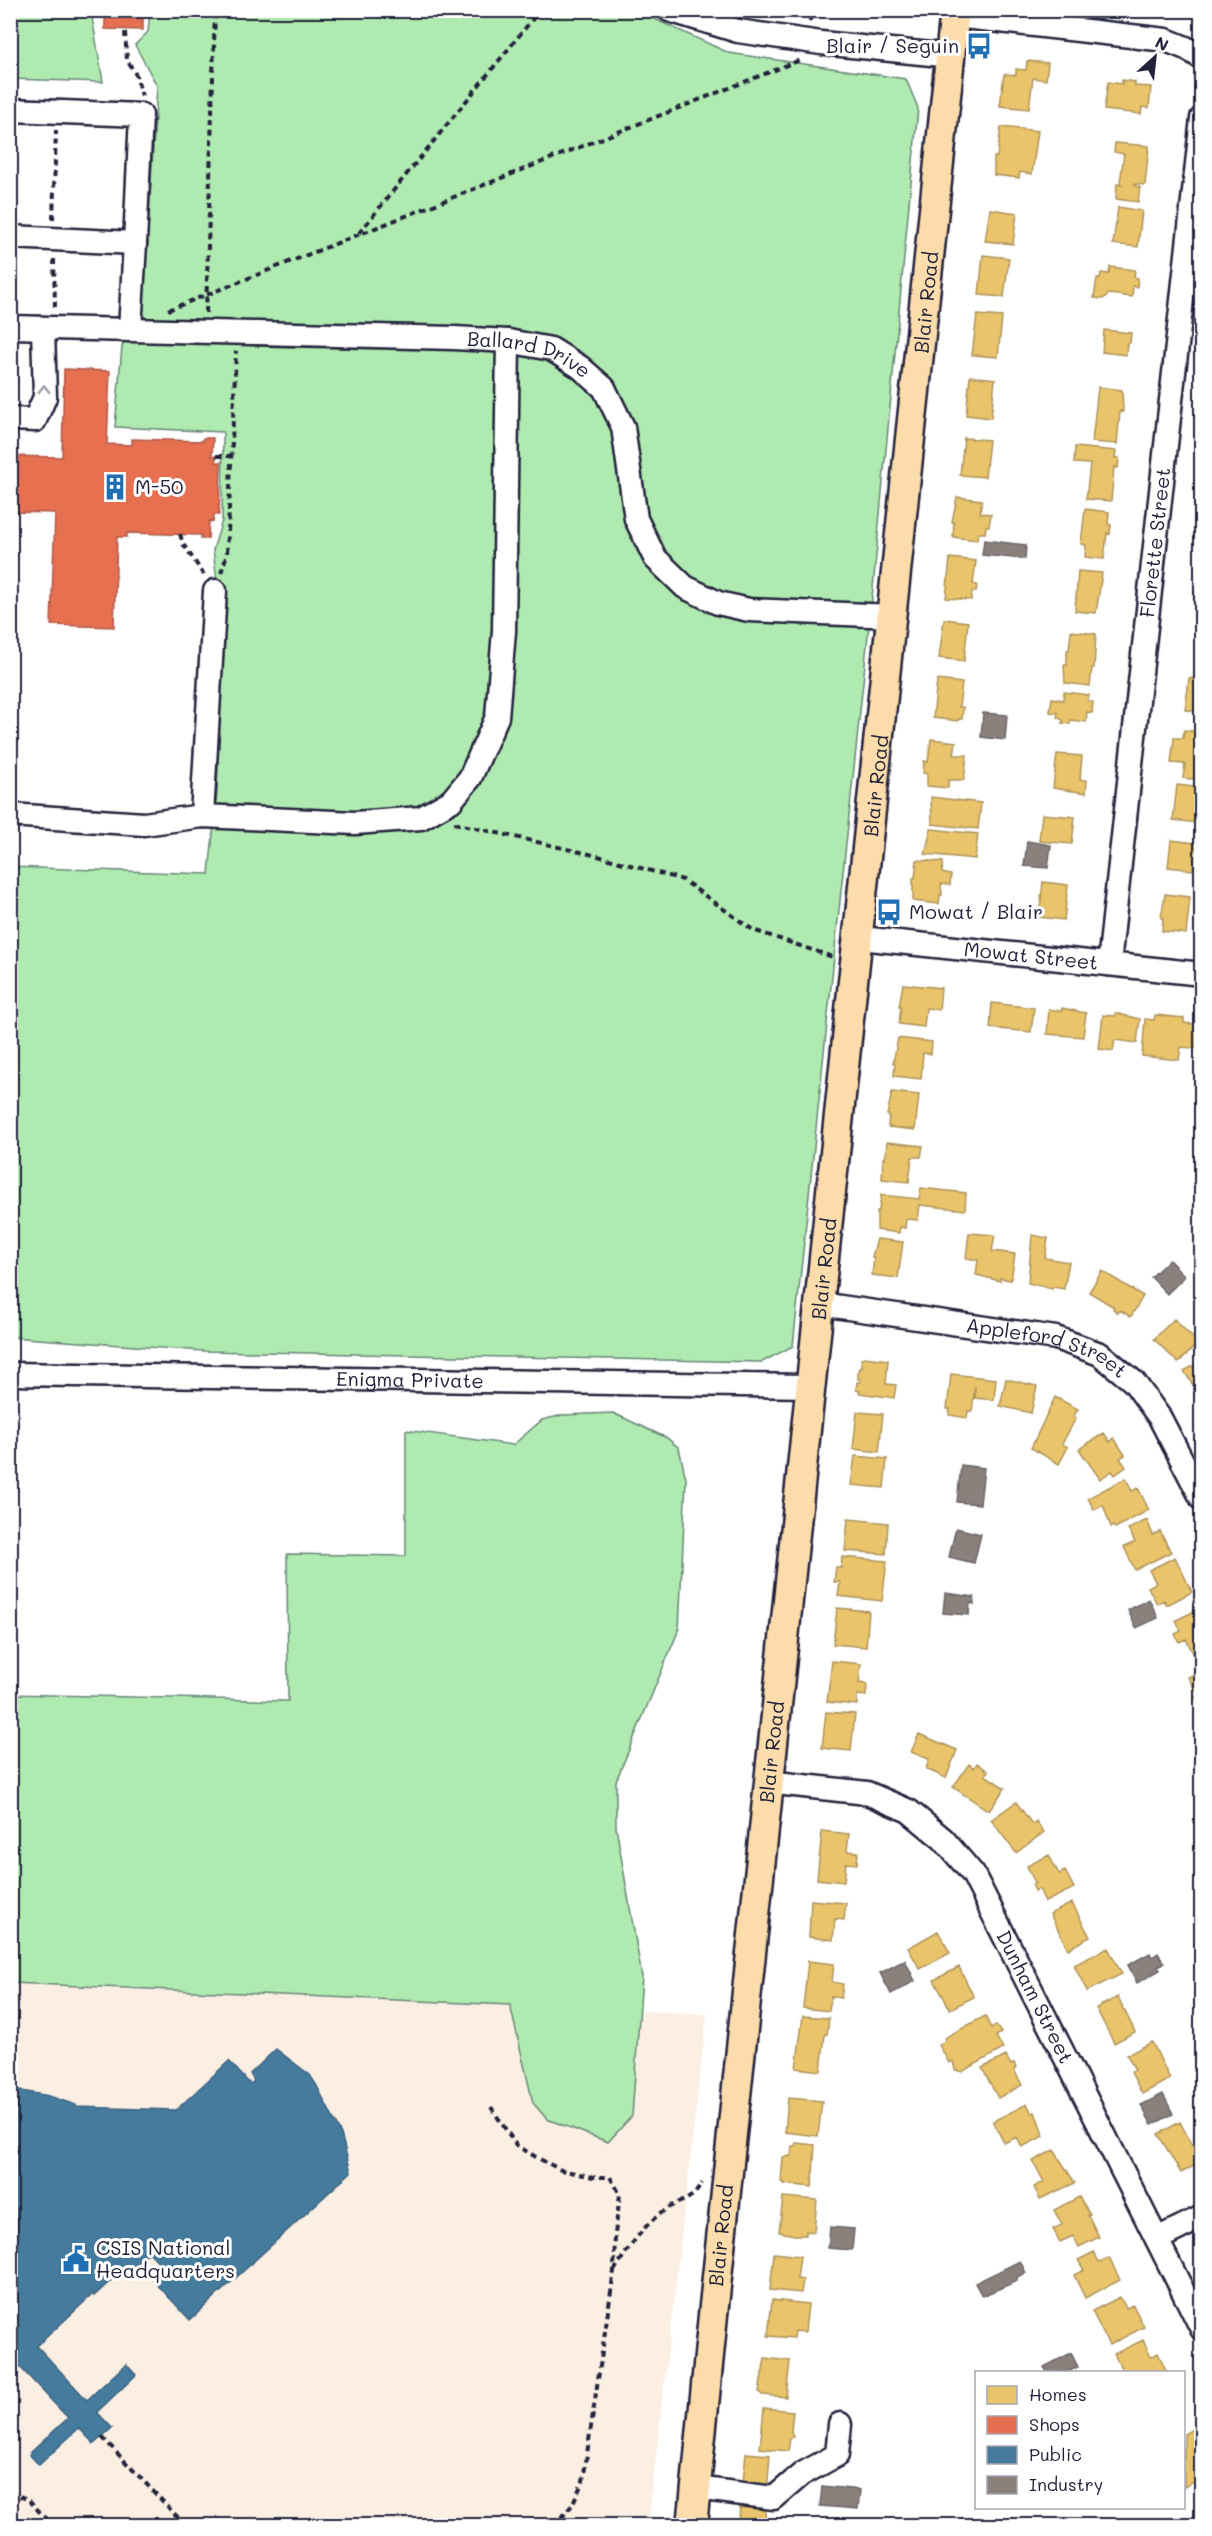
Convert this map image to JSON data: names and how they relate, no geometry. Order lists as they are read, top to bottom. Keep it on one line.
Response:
{"streets":{"main road":["Blair Road"],"street":["Ballard Drive","Florette Street","Mowat Street","Appleford Street","Enigma Private","Dunham Street"]},"crossings":[["Blair Road","Ballard Drive"],["Blair Road","Mowat Street"],["Blair Road","Appleford Street"],["Blair Road","Enigma Private"],["Blair Road","Dunham Street"],["Florette Street","Mowat Street"]],"places":{"bus stop":["Blair / Seguin","Mowat / Blair"],"building":["M-50"],"public building":["CSIS National Headquarters"]},"legend":["Homes","Shops","Public","Industry"],"north":"top right"}
